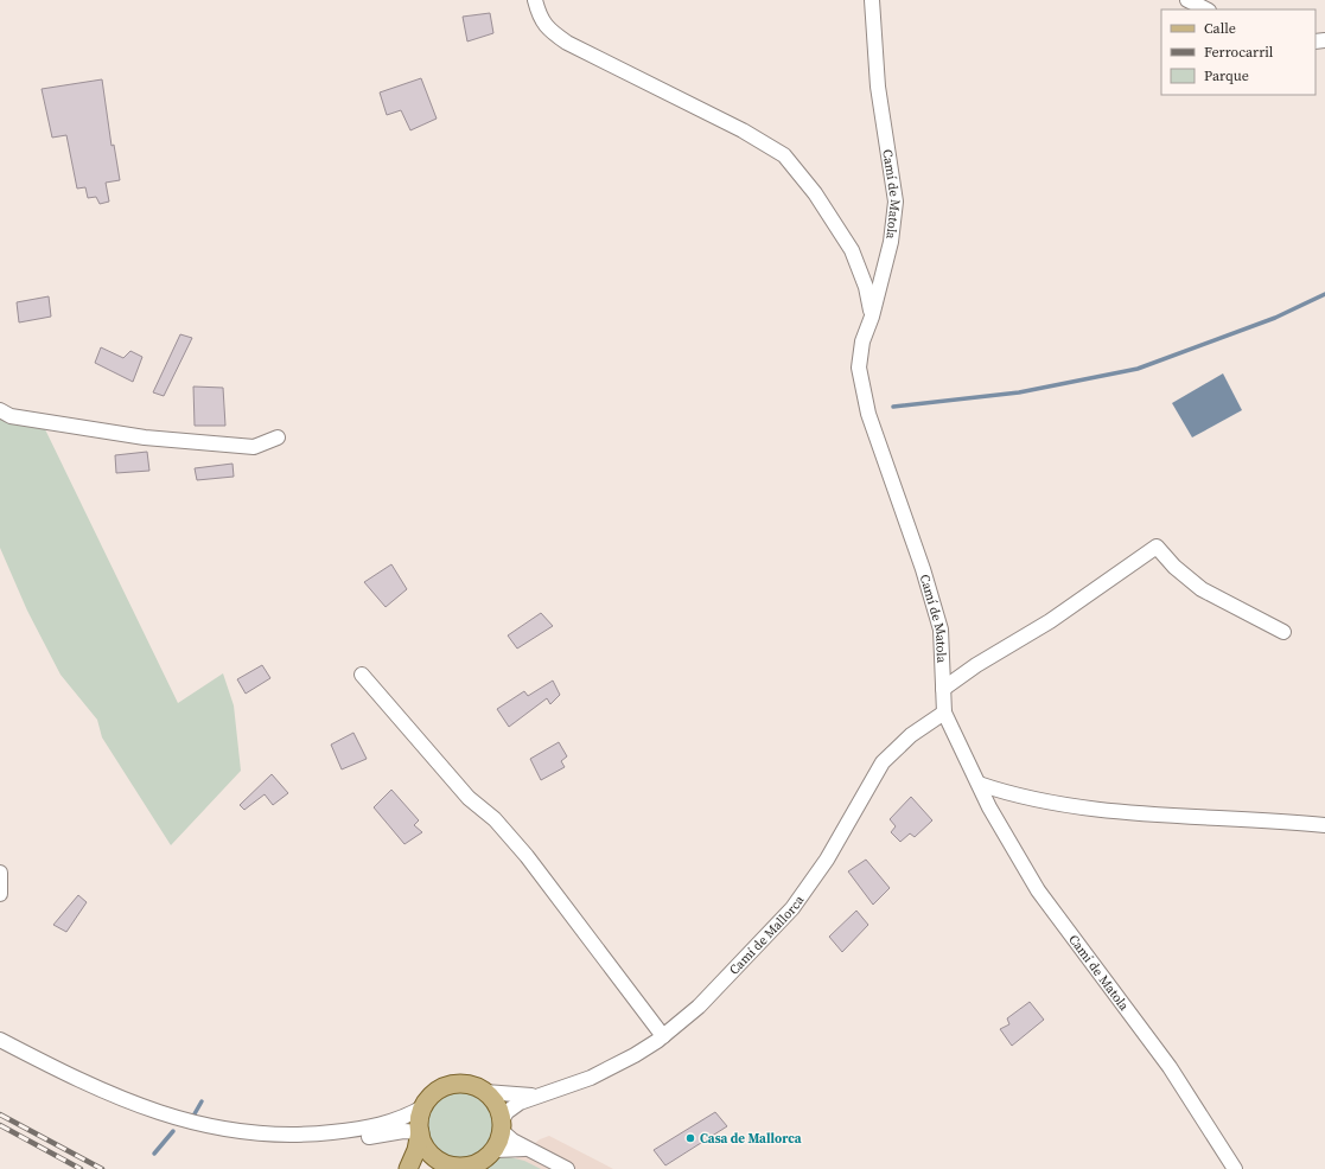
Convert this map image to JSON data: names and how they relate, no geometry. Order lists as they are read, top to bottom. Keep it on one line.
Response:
{"streets":{"street":["Camí de Matola","Camí de Mallorca"]},"crossings":[["Camí de Matola","Camí de Mallorca"]],"places":["Casa de Mallorca"],"legend":["Calle","Ferrocarril","Parque"]}
